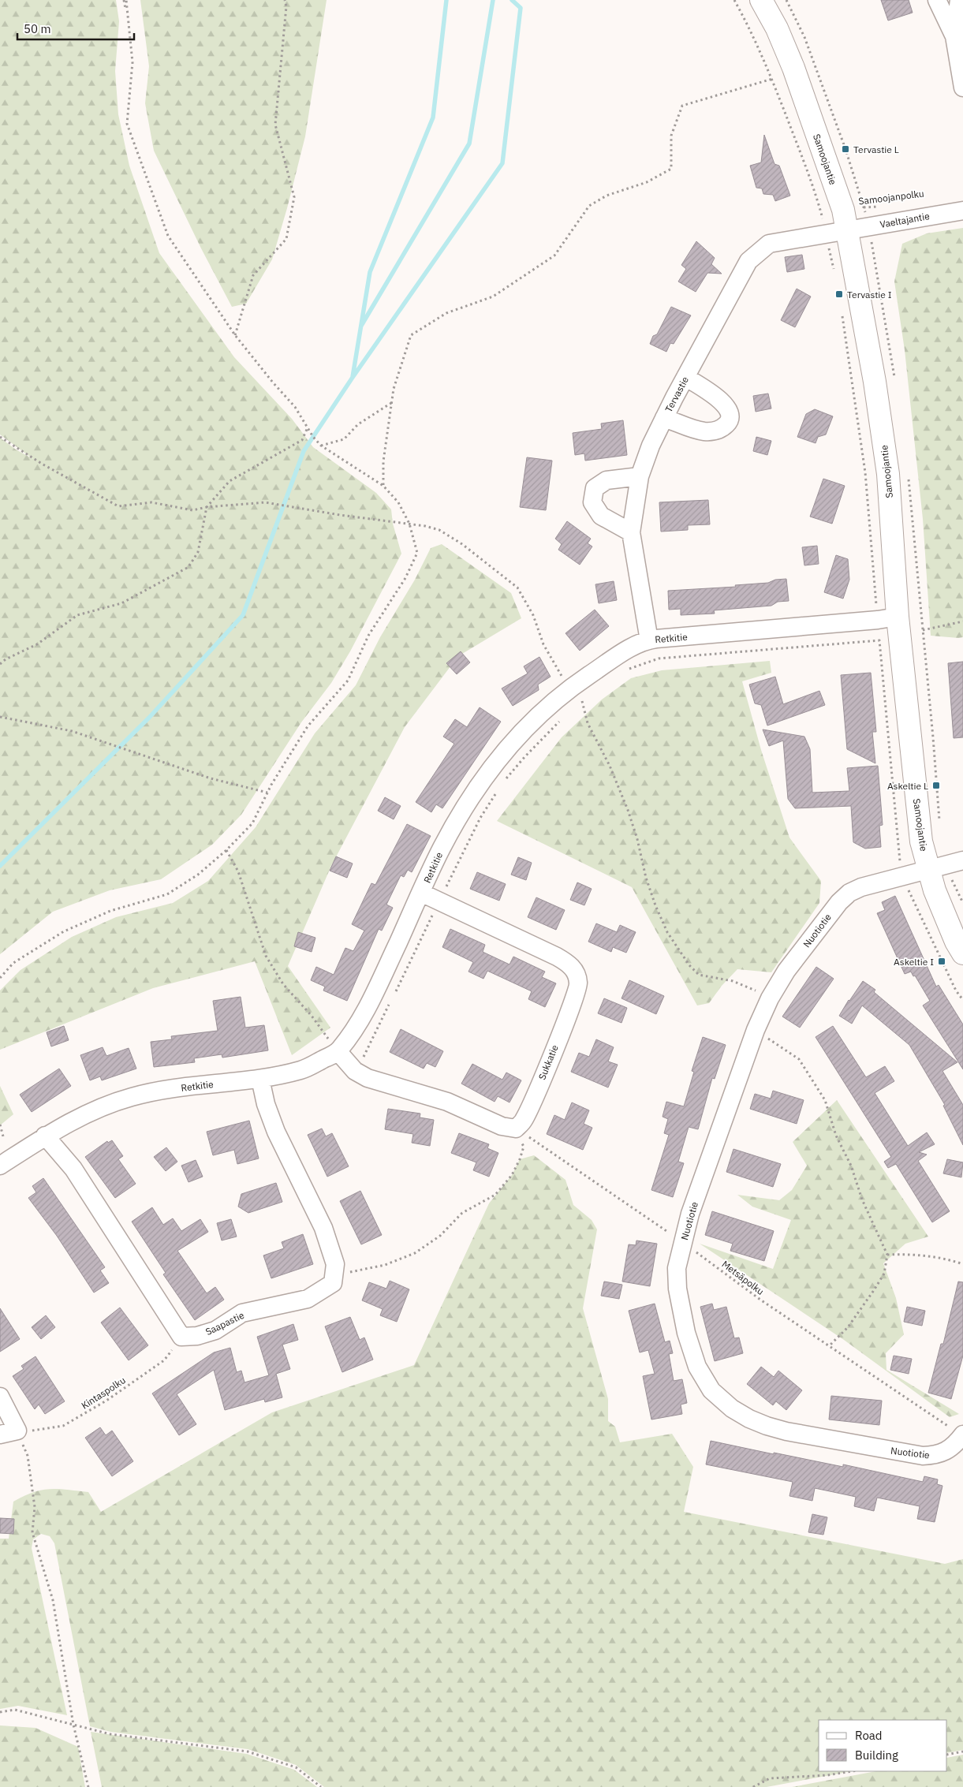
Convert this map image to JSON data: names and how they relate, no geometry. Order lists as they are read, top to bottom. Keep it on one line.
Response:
{"streets":{"street":["Samoojantie","Vaeltajantie","Tervastie","Retkitie","Nuotiotie","Sukkatie","Saapastie"],"path":["Samoojanpolku","Metsäpolku","Kintaspolku"]},"crossings":[["Samoojantie","Samoojanpolku"],["Samoojantie","Vaeltajantie"],["Samoojantie","Tervastie"],["Samoojantie","Retkitie"],["Samoojantie","Nuotiotie"],["Vaeltajantie","Tervastie"],["Tervastie","Retkitie"],["Retkitie","Sukkatie"],["Nuotiotie","Metsäpolku"],["Sukkatie","Metsäpolku"],["Saapastie","Kintaspolku"]],"places":{"transit":["Tervastie L","Tervastie I","Askeltie L","Askeltie I"]},"legend":["Road","Building"],"scale_bar":"50 m"}
